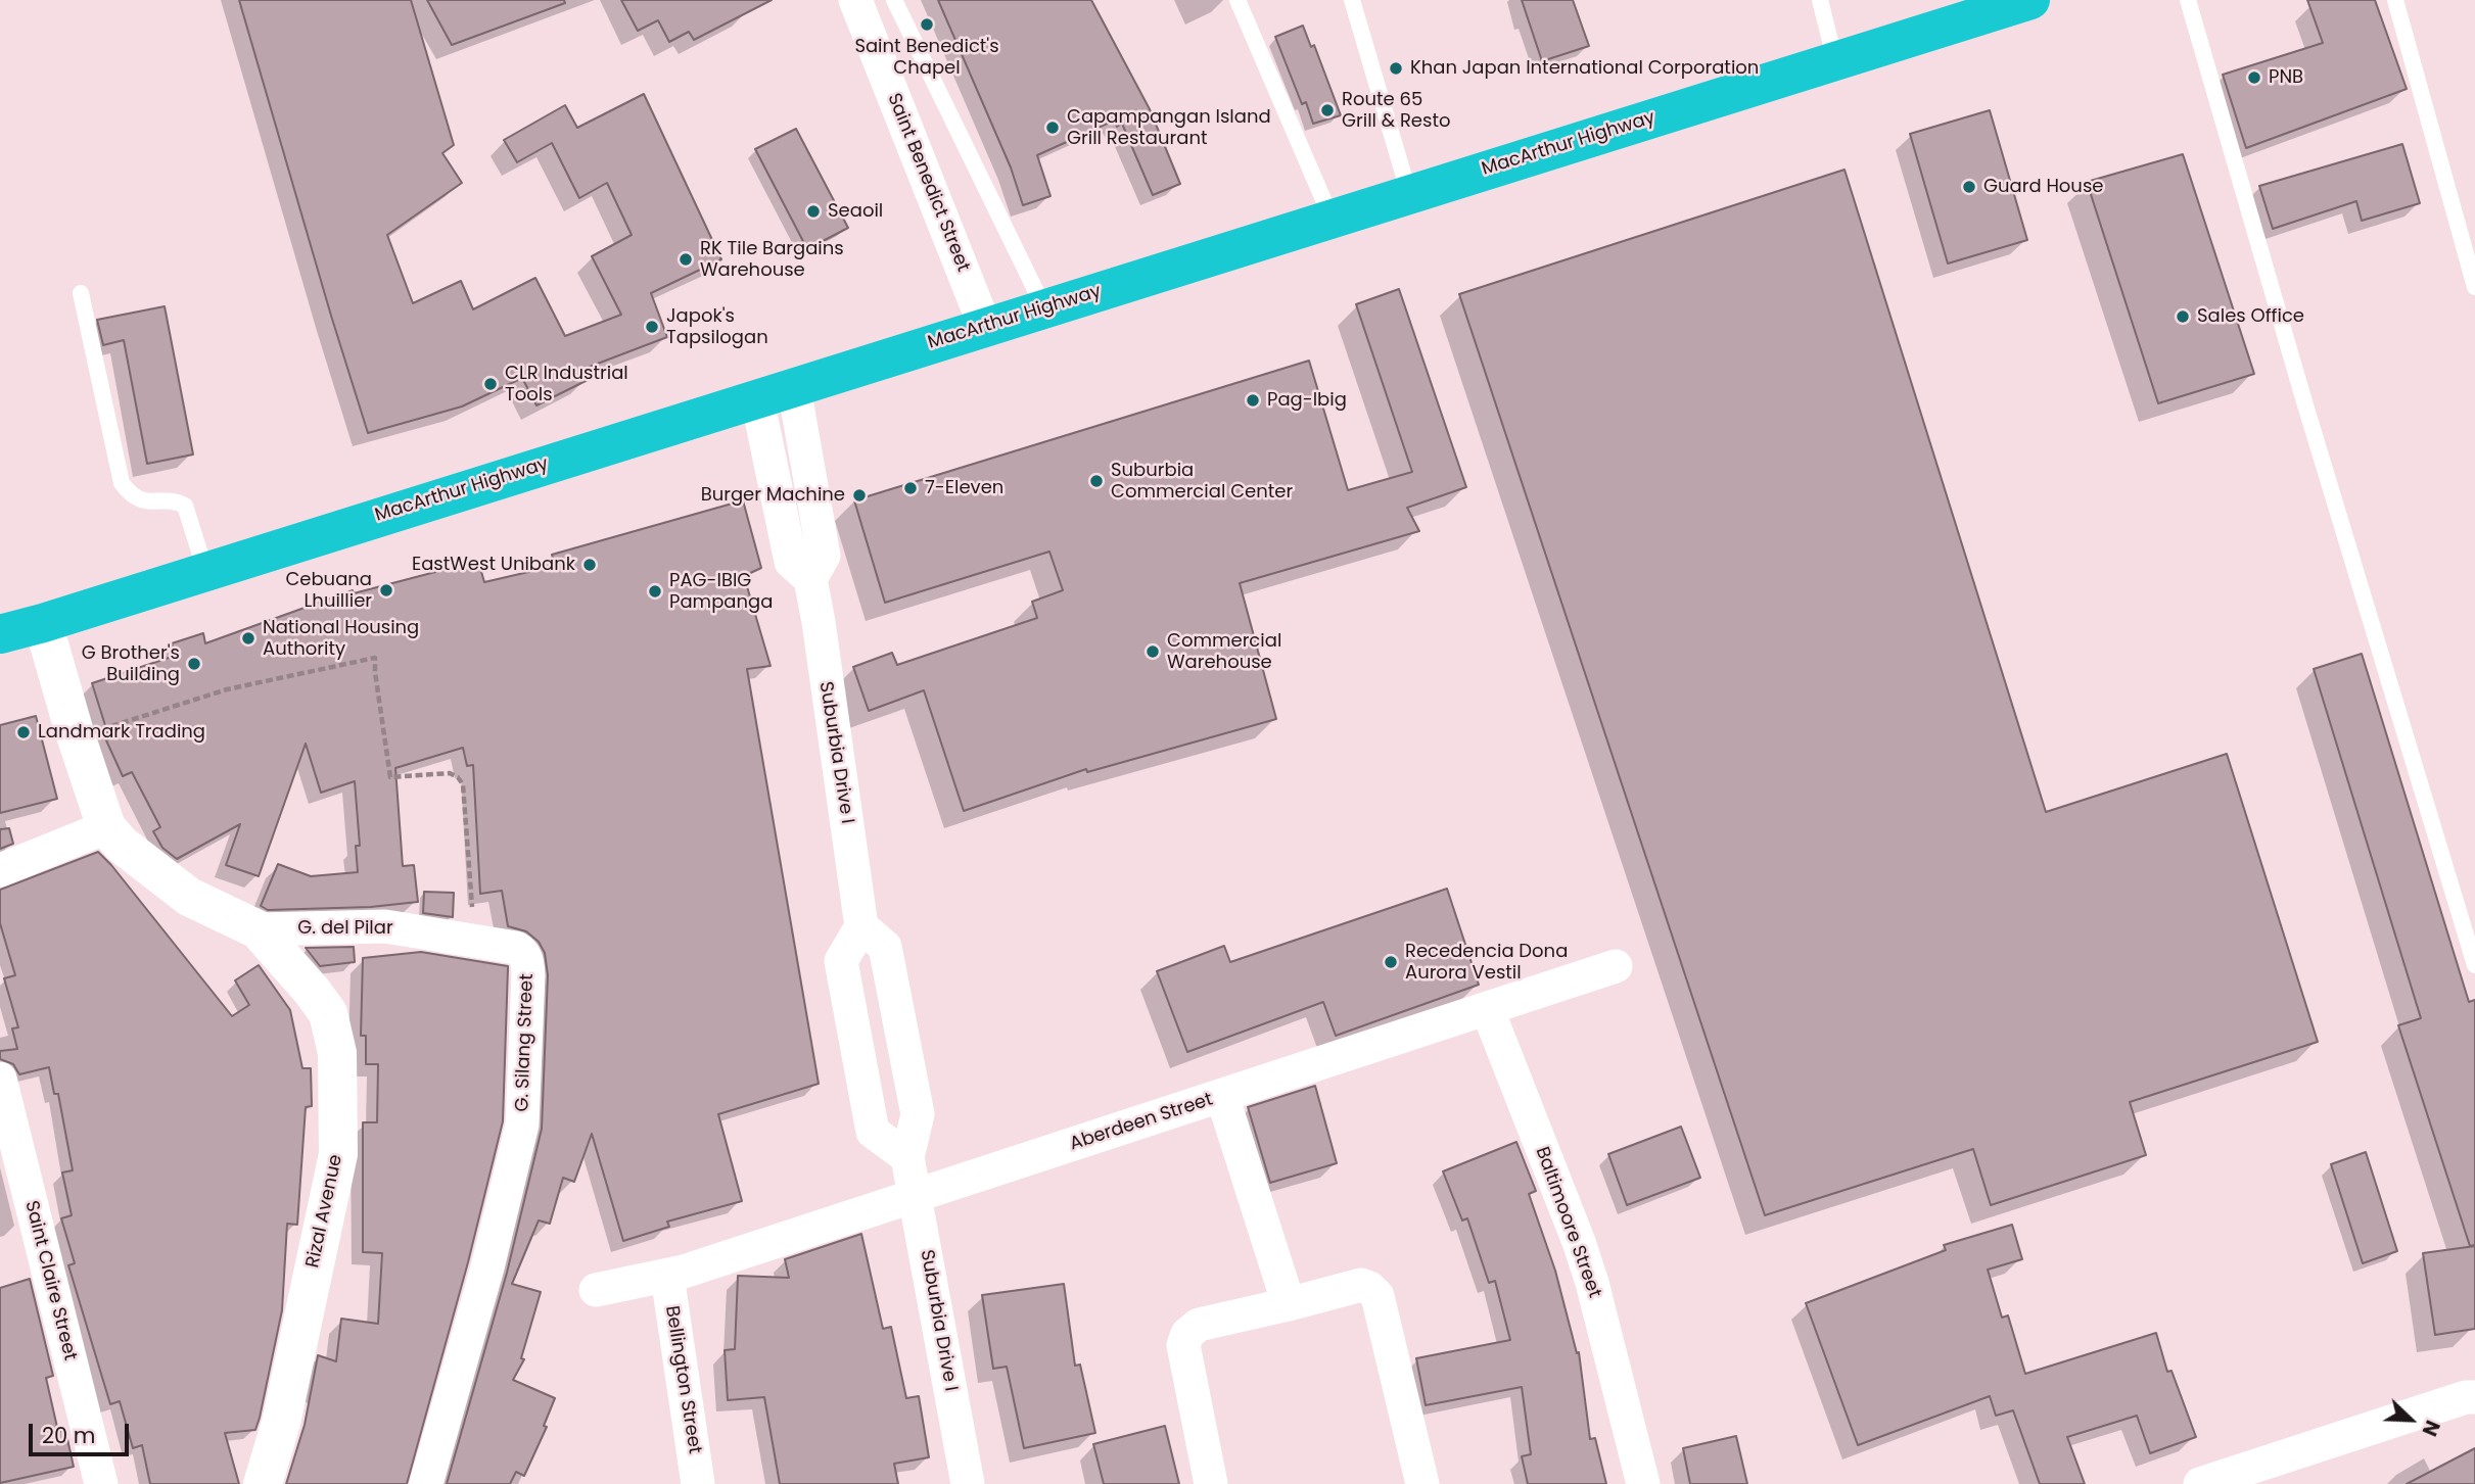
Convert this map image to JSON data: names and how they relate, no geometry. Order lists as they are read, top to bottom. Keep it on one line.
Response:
{"streets":{"highway":["MacArthur Highway"],"street":["Saint Benedict Street","Suburbia Drive I","G. del Pilar","G. Silang Street","Aberdeen Street","Rizal Avenue","Baltimoore Street","Saint Claire Street","Bellington Street"]},"crossings":[["MacArthur Highway","Saint Benedict Street"],["MacArthur Highway","Suburbia Drive I"],["MacArthur Highway","Rizal Avenue"],["Suburbia Drive I","Aberdeen Street"],["G. del Pilar","G. Silang Street"],["G. del Pilar","Rizal Avenue"],["Aberdeen Street","Baltimoore Street"],["Aberdeen Street","Bellington Street"]],"places":["Saint Benedict's Chapel","Khan Japan International Corporation","PNB","Route 65 Grill & Resto","Capampangan Island Grill Restaurant","Guard House","Seaoil","RK Tile Bargains Warehouse","Sales Office","Japok's Tapsilogan","CLR Industrial Tools","Pag-Ibig","Suburbia Commercial Center","7-Eleven","Burger Machine","EastWest Unibank","Cebuana Lhuillier","PAG-IBIG Pampanga","National Housing Authority","Commercial Warehouse","G Brother's Building","Landmark Trading","Recedencia Dona Aurora Vestil"],"scale_bar":"20 m","north":"bottom right"}
